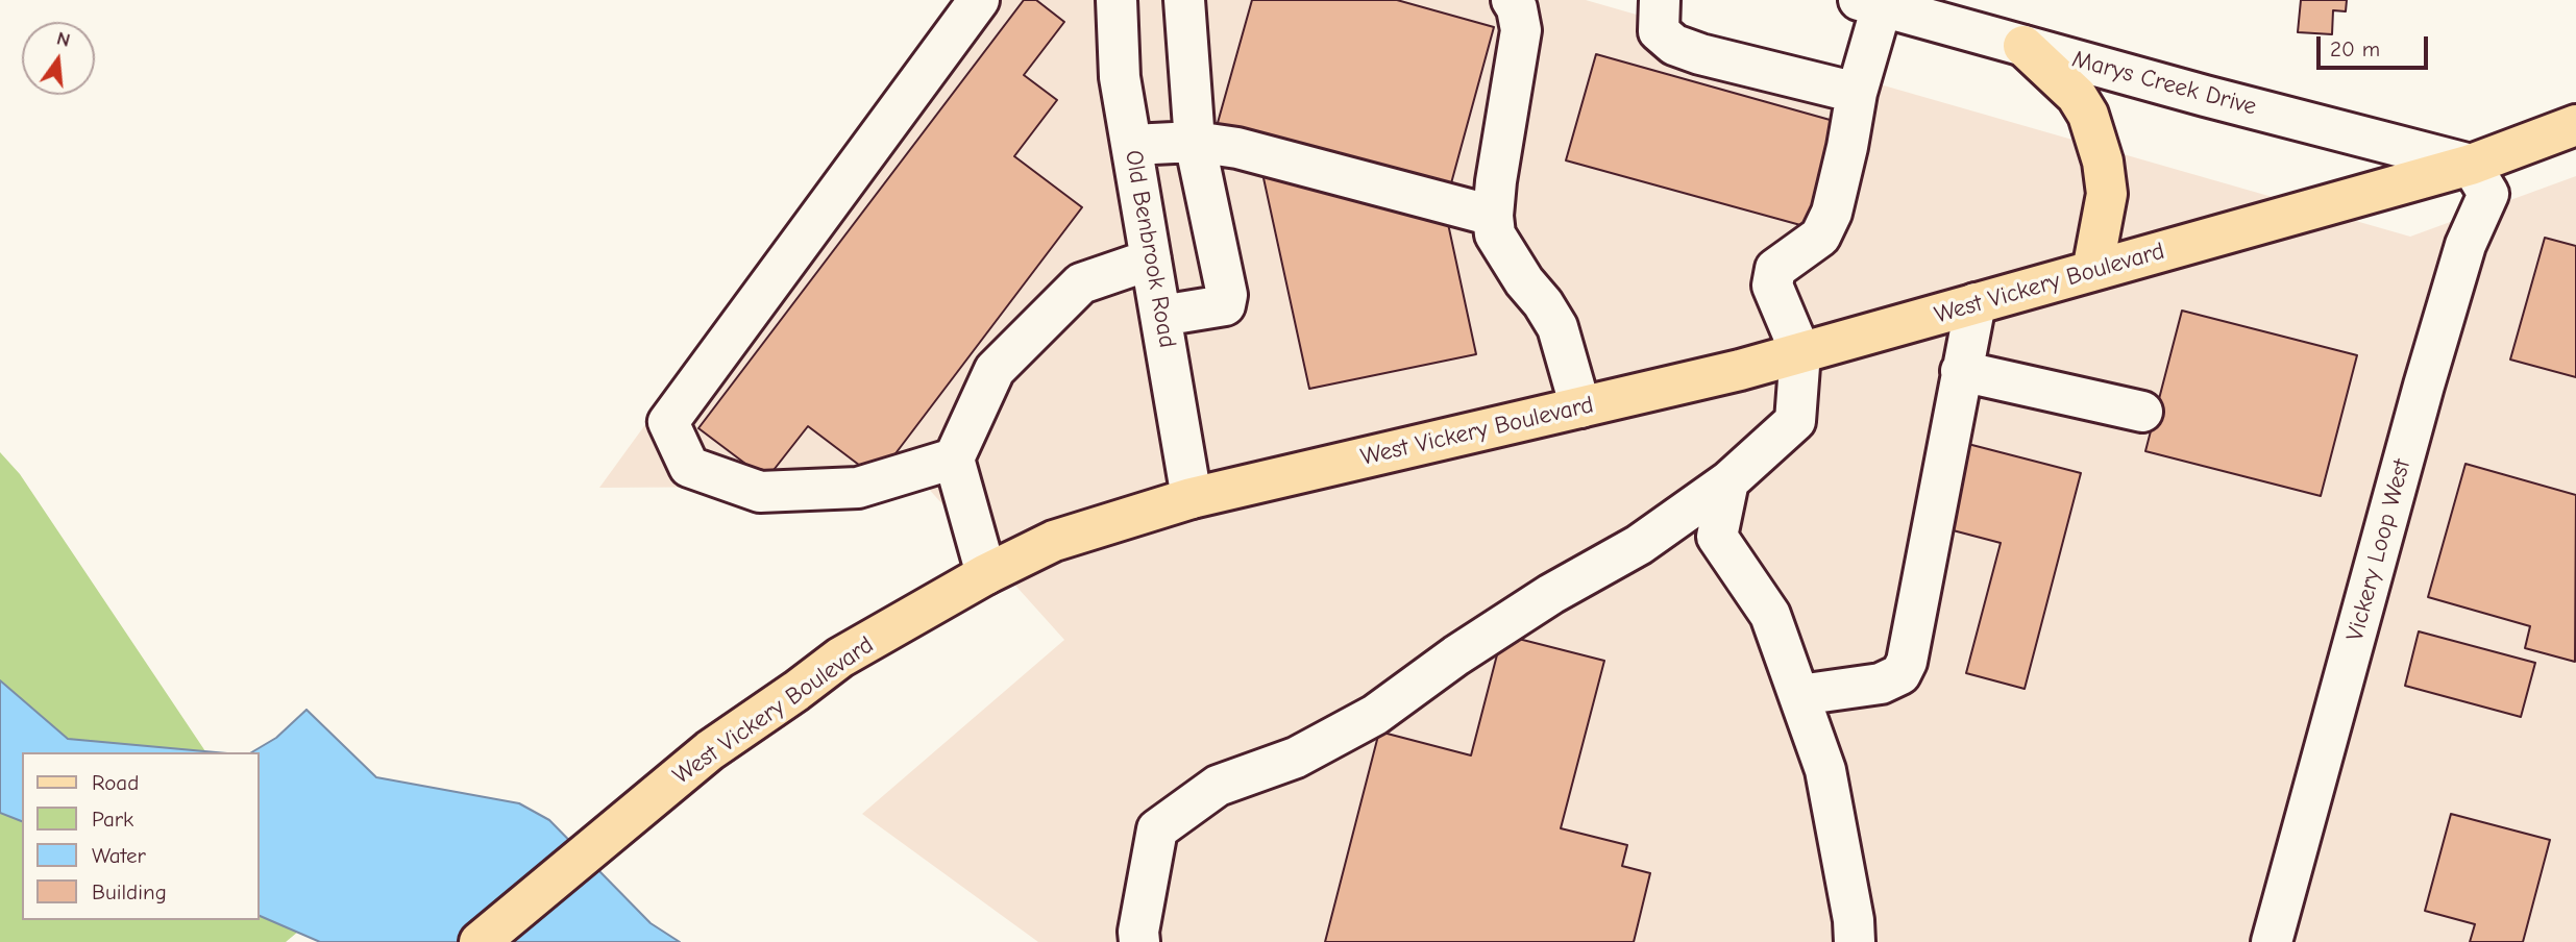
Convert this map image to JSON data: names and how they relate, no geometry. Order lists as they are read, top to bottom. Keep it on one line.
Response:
{"streets":{"main road":["West Vickery Boulevard"],"street":["Marys Creek Drive","Old Benbrook Road","Vickery Loop West"]},"crossings":[["Marys Creek Drive","West Vickery Boulevard"],["Marys Creek Drive","Vickery Loop West"],["Old Benbrook Road","West Vickery Boulevard"],["West Vickery Boulevard","Vickery Loop West"]],"legend":["Road","Park","Water","Building"],"scale_bar":"20 m","north":"top"}
